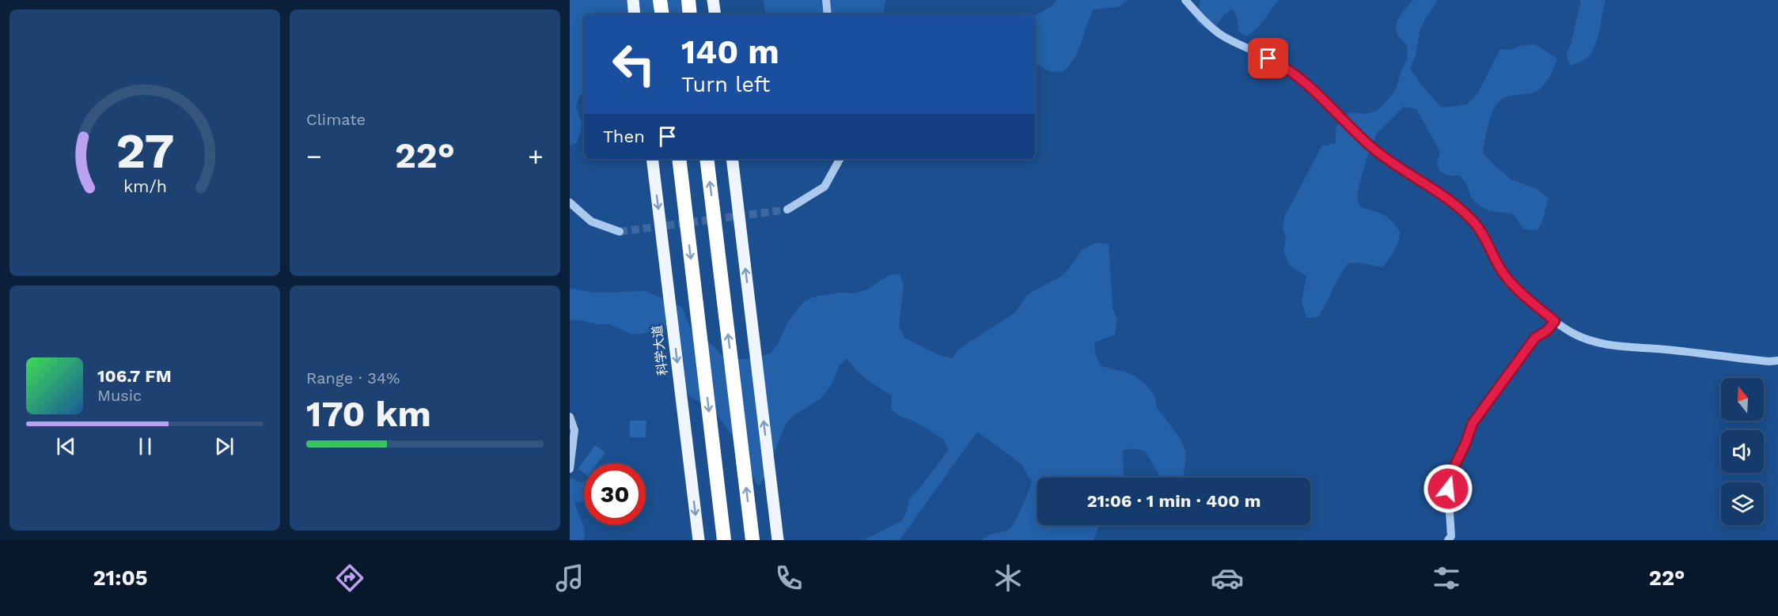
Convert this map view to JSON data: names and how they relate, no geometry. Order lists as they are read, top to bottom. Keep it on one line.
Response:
{"streets":{"main road":["科学大道"]},"north":"top","page":{"tile":["Climate",["Range · 34%","170 km"]],"turn":["140 m","Turn left"],"then":"Then","heat":["−","22°","+"],"song":["106.7 FM","Music"],"limit":"30","trip":"21:06 · 1 min · 400 m","tabs":["21:05","22°"],"gauge":["27","km/h"]}}
